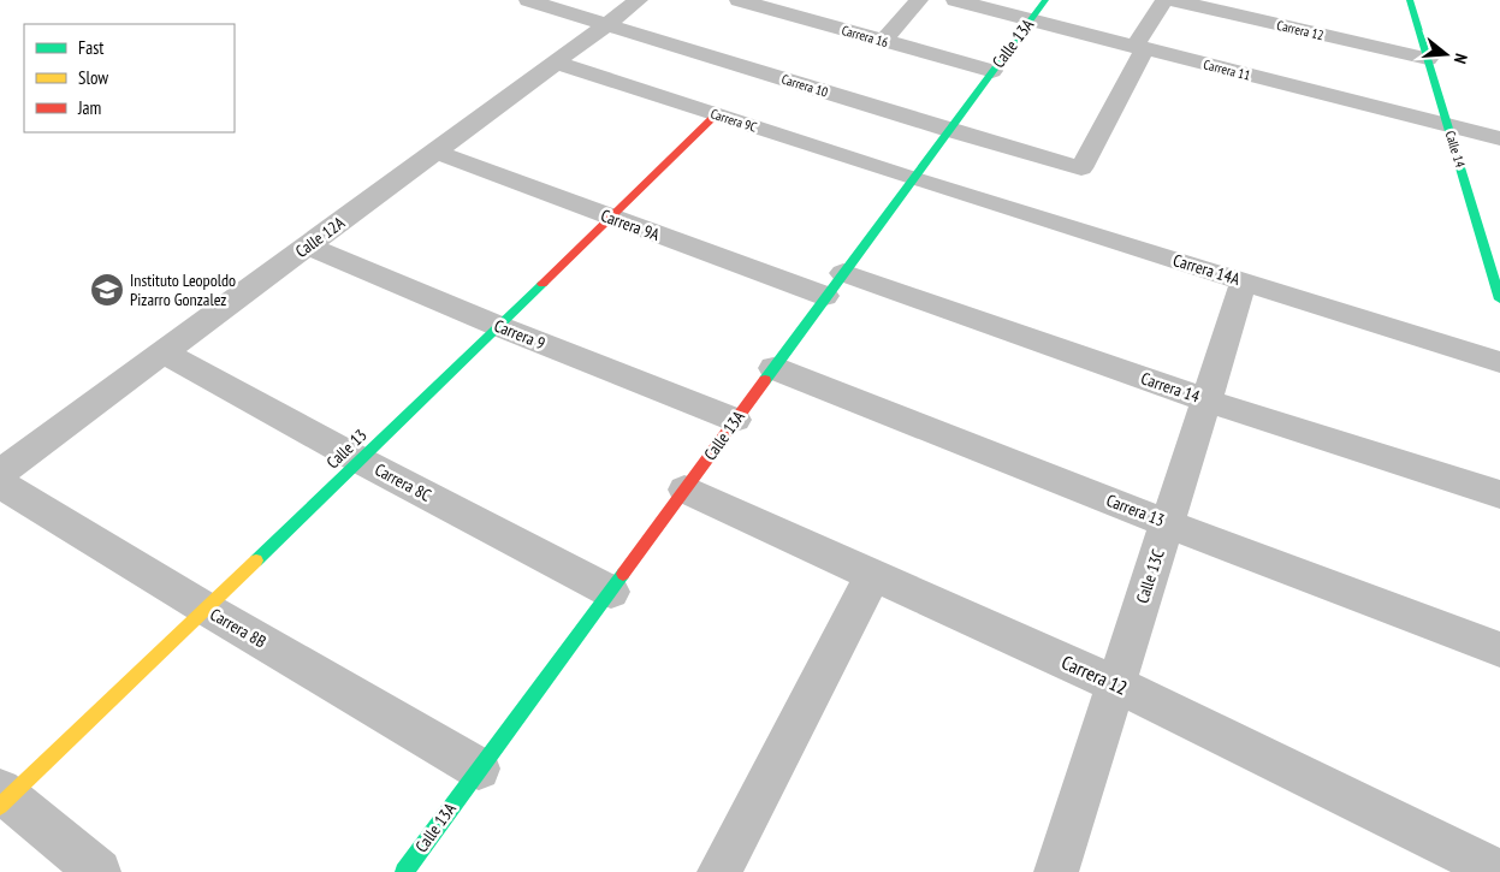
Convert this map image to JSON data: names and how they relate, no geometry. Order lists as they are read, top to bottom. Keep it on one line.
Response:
{"streets":{"street":["Carrera 12","Carrera 16","Calle 13A","Carrera 11","Carrera 10","Carrera 9C","Calle 14","Carrera 9A","Calle 12A","Carrera 14A","Carrera 9","Carrera 14","Calle 13","Carrera 8C","Carrera 13","Calle 13C","Carrera 8B"]},"crossings":[["Carrera 12","Calle 13A"],["Carrera 12","Calle 14"],["Carrera 12","Calle 13C"],["Carrera 16","Calle 13A"],["Calle 13A","Carrera 11"],["Calle 13A","Carrera 10"],["Calle 13A","Carrera 9C"],["Calle 13A","Carrera 9A"],["Calle 13A","Carrera 14A"],["Calle 13A","Carrera 9"],["Calle 13A","Carrera 14"],["Calle 13A","Carrera 8C"],["Calle 13A","Carrera 13"],["Calle 13A","Carrera 8B"],["Carrera 11","Carrera 10"],["Carrera 11","Calle 14"],["Carrera 10","Calle 12A"],["Carrera 9C","Calle 12A"],["Carrera 9C","Carrera 14A"],["Carrera 9C","Calle 13"],["Carrera 9A","Calle 12A"],["Carrera 9A","Carrera 14"],["Carrera 9A","Calle 13"],["Calle 12A","Carrera 9"],["Calle 12A","Carrera 8C"],["Carrera 14A","Calle 13C"],["Carrera 9","Calle 13"],["Carrera 14","Calle 13C"],["Calle 13","Carrera 8C"],["Calle 13","Carrera 8B"],["Carrera 13","Calle 13C"]],"places":{"school or university":["Instituto Leopoldo Pizarro Gonzalez"]},"legend":["Fast","Slow","Jam"],"north":"right"}
